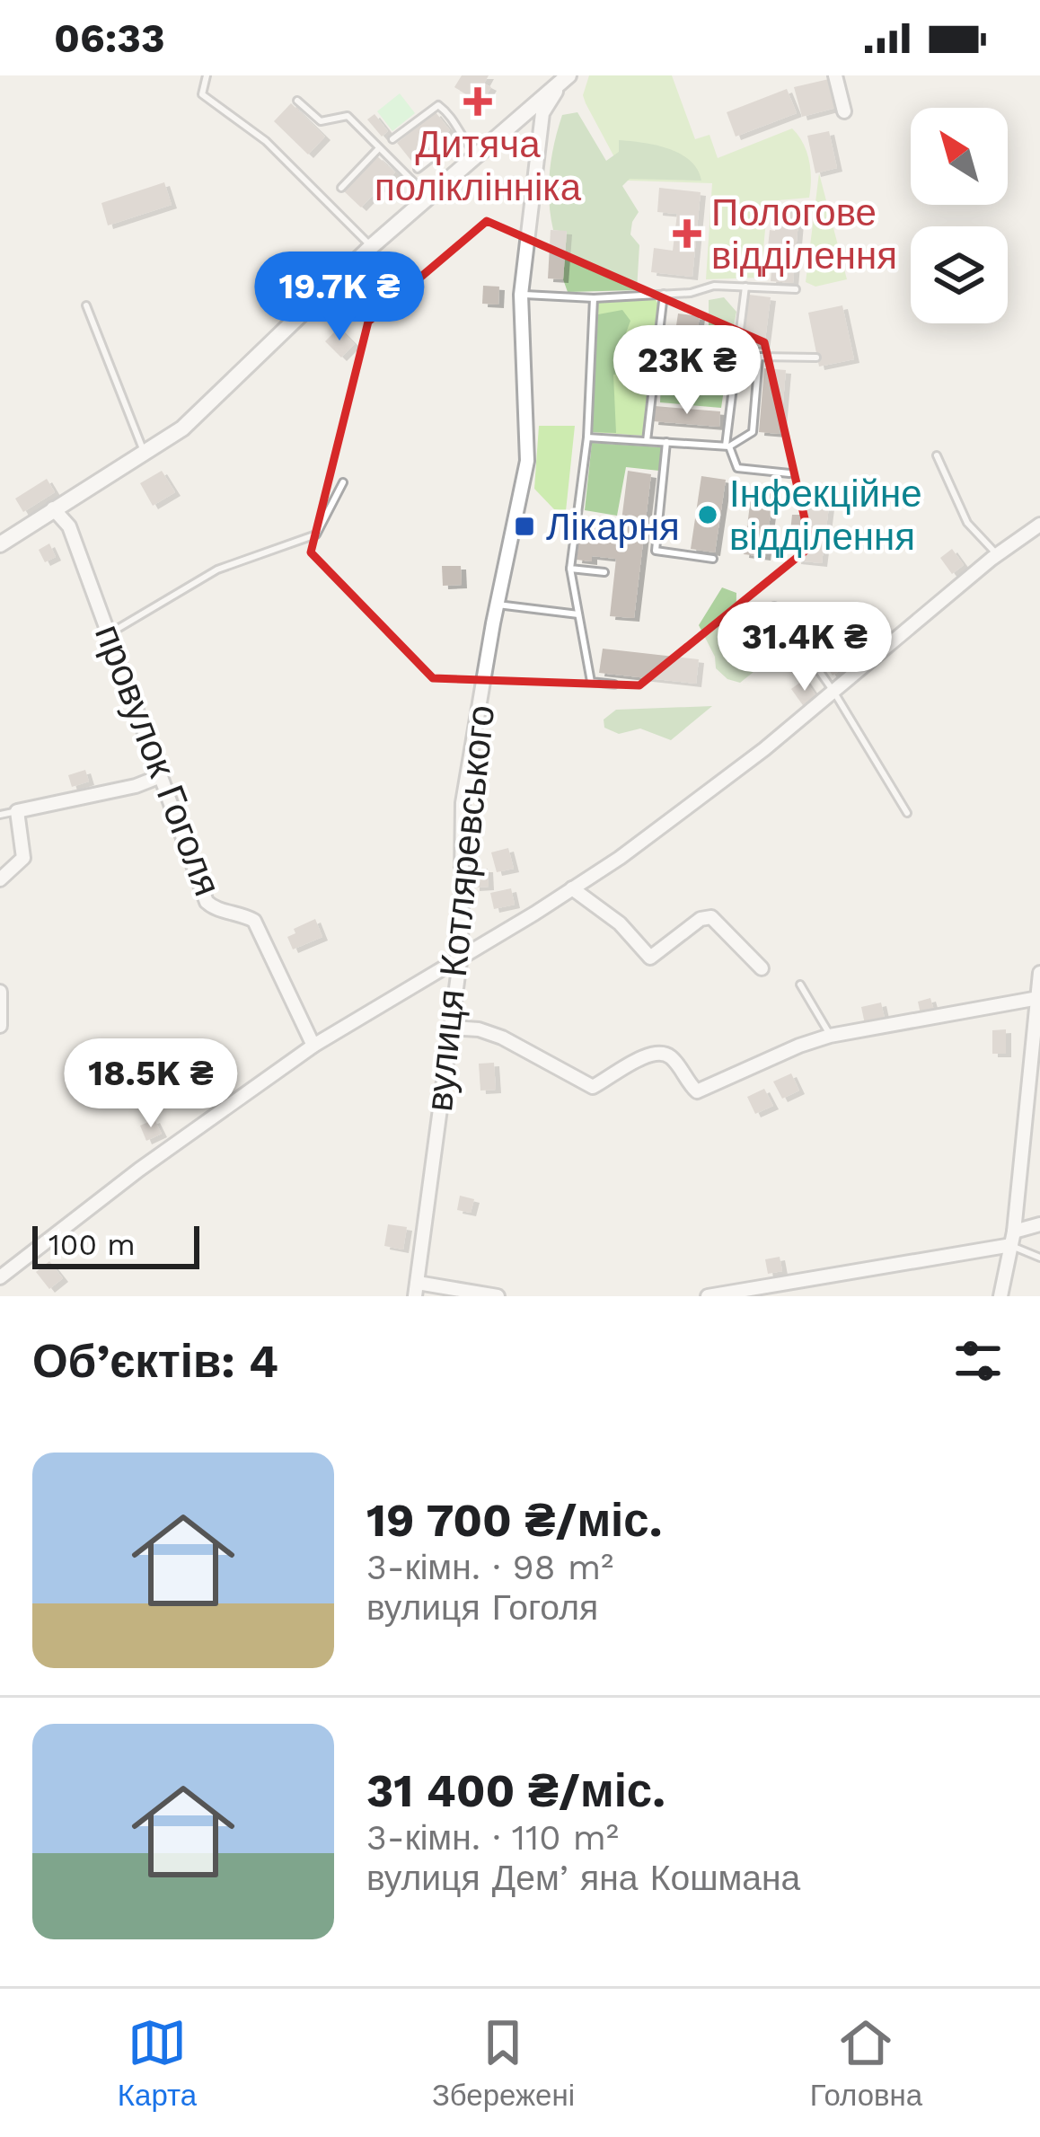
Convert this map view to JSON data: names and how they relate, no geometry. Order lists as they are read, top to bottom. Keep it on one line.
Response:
{"streets":{"street":["провулок Гоголя","вулиця Котляревського"]},"places":{"health":["Дитяча поліклінніка","Пологове відділення"],"other":["Інфекційне відділення"],"transit":["Лікарня"]},"scale_bar":"100 m","north":"top left","page":{"status":"06:33","price":["19.7K ₴","23K ₴","31.4K ₴","18.5K ₴"],"scale":"100 m","heading":"Об’єктів: 4","list":[{"name":"19 700 ₴/міс.","note":"3-кімн. · 98 m² · вулиця Гоголя"},{"name":"31 400 ₴/міс.","note":"3-кімн. · 110 m² · вулиця Демʼяна Кошмана"}],"tabs":["Карта","Збережені","Головна"]}}
